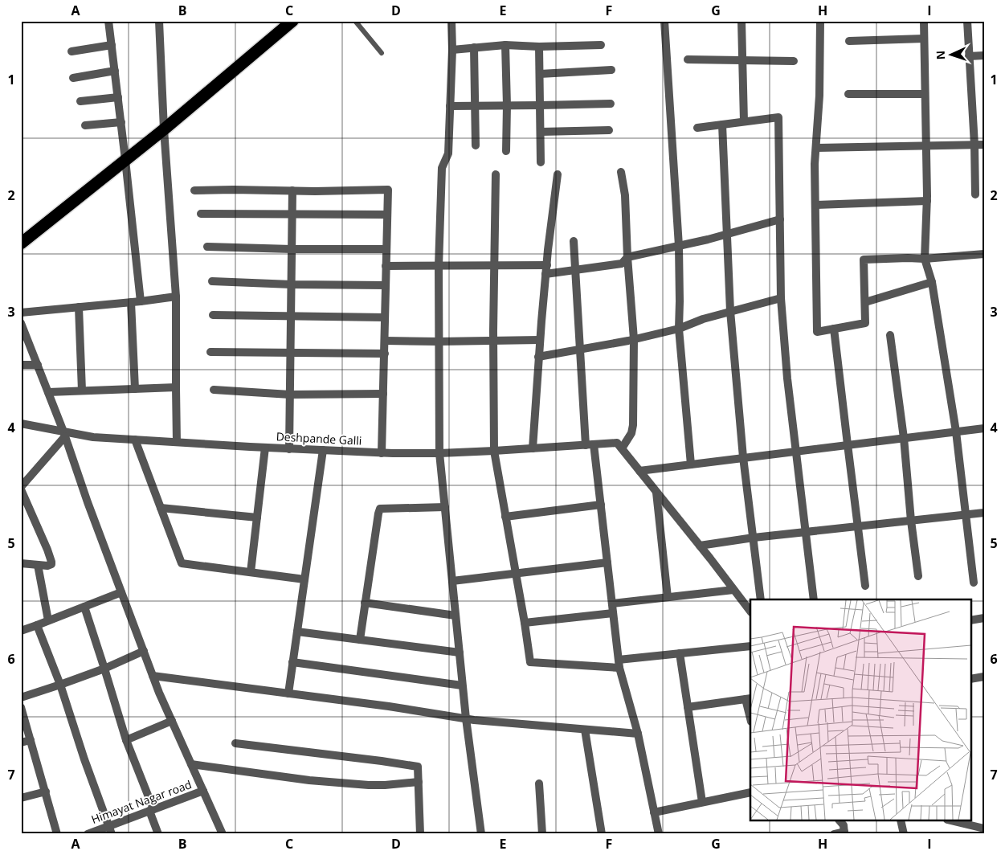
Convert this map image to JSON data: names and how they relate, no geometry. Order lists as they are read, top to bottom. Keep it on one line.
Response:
{"streets":{"street":["Deshpande Galli","Himayat Nagar road"]},"north":"left","grid":{"columns":["A","B","C","D","E","F","G","H","I"],"rows":["1","2","3","4","5","6","7"]}}
